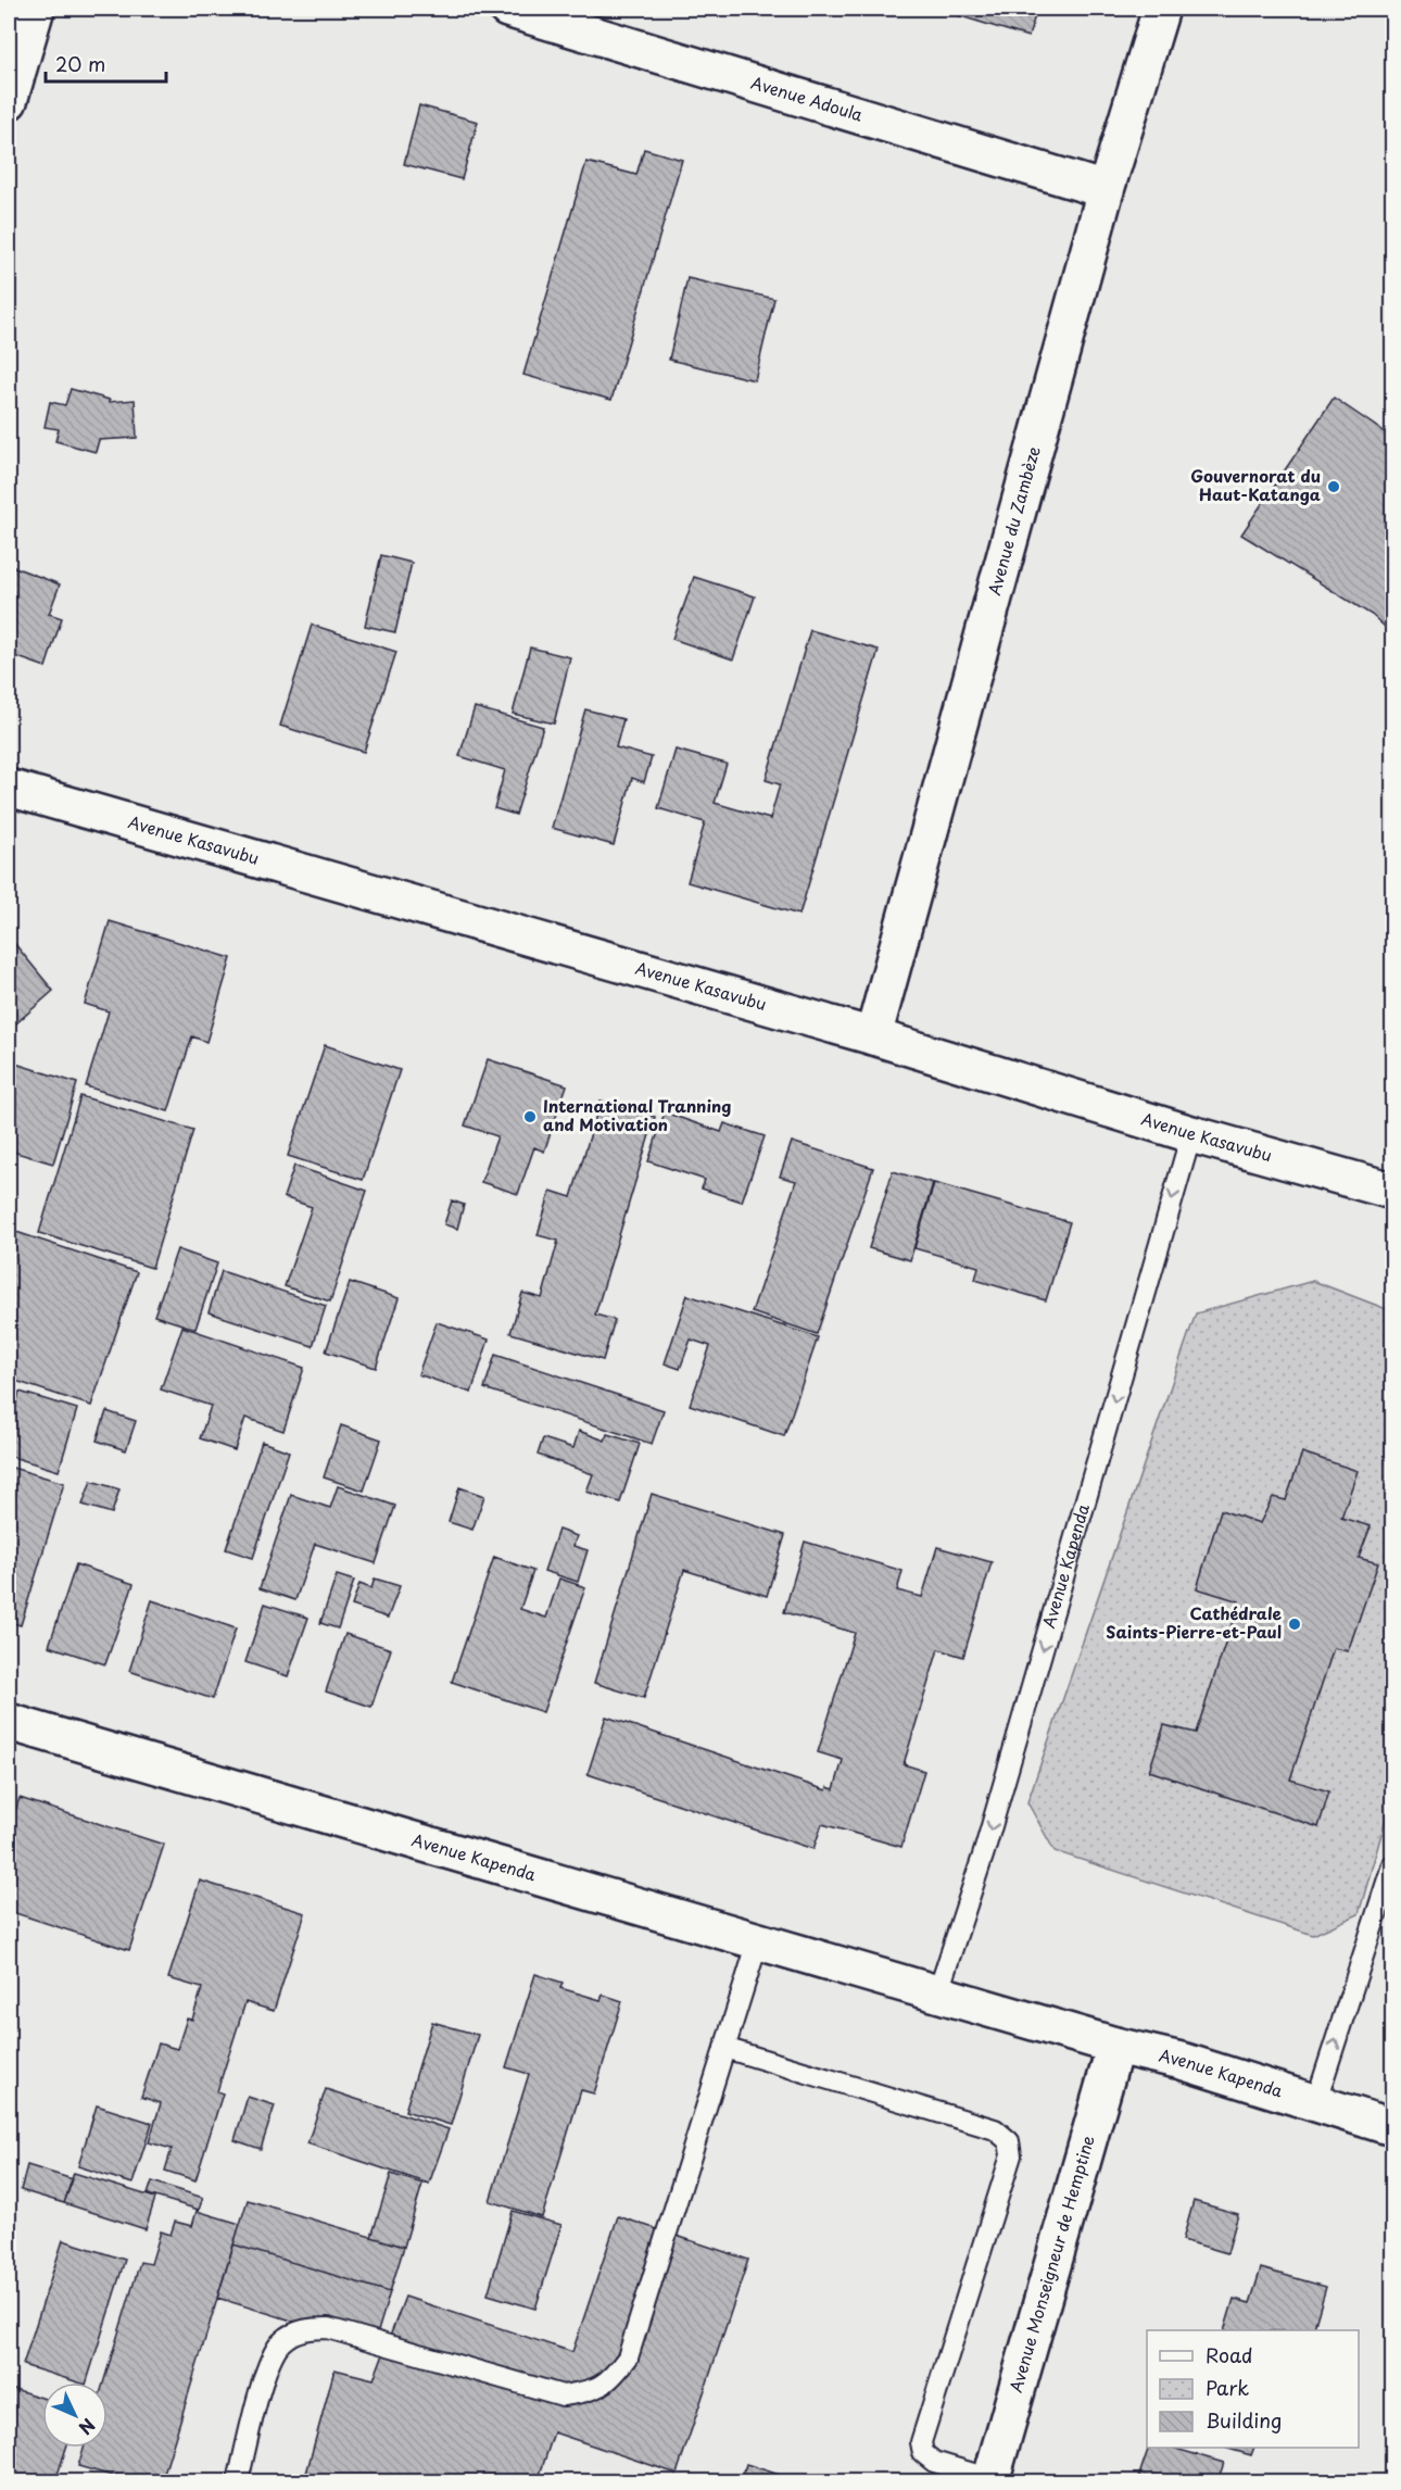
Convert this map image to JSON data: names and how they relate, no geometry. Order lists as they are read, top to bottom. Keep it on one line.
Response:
{"streets":{"main road":["Avenue Adoula","Avenue du Zambèze","Avenue Kasavubu","Avenue Kapenda","Avenue Monseigneur de Hemptine"]},"crossings":[["Avenue Adoula","Avenue du Zambèze"],["Avenue du Zambèze","Avenue Kasavubu"],["Avenue Kasavubu","Avenue Kapenda"],["Avenue Kapenda","Avenue Monseigneur de Hemptine"]],"one_way":["Avenue Kapenda"],"places":["Gouvernorat du Haut-Katanga","International Tranning and Motivation","Cathédrale Saints-Pierre-et-Paul"],"legend":["Road","Park","Building"],"scale_bar":"20 m","north":"bottom right"}
